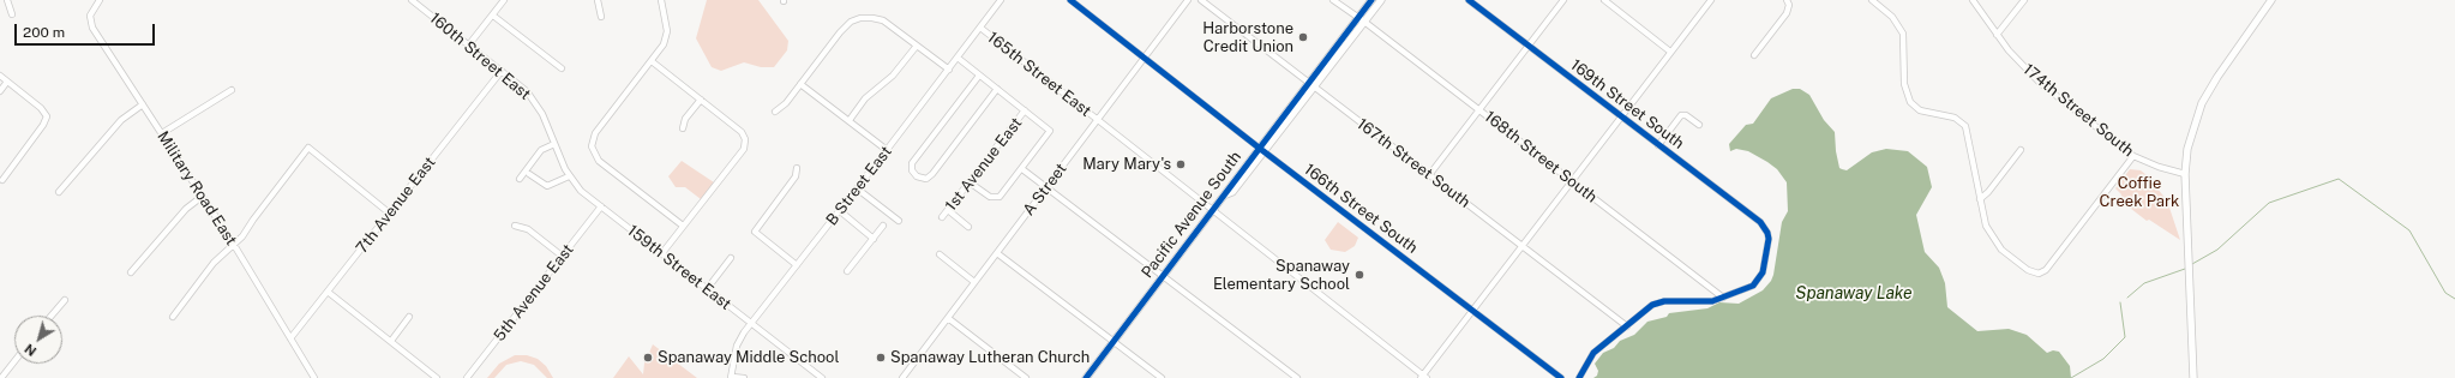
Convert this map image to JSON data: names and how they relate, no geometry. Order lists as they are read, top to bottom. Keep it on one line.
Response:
{"streets":{"main road":["Pacific Avenue South"],"street":["160th Street East","165th Street East","169th Street South","174th Street South","168th Street South","167th Street South","1st Avenue East","B Street East","Military Road East","A Street","7th Avenue East","166th Street South","159th Street East","5th Avenue East"]},"crossings":[["160th Street East","7th Avenue East"],["160th Street East","159th Street East"],["165th Street East","B Street East"],["165th Street East","A Street"],["165th Street East","Pacific Avenue South"],["169th Street South","168th Street South"],["168th Street South","Pacific Avenue South"],["167th Street South","Pacific Avenue South"],["B Street East","159th Street East"],["Military Road East","7th Avenue East"],["A Street","166th Street South"],["166th Street South","Pacific Avenue South"],["159th Street East","5th Avenue East"]],"water":["Spanaway Lake"],"parks":["Coffie Creek Park"],"places":["Harborstone Credit Union","Mary Mary's","Spanaway Elementary School","Spanaway Middle School","Spanaway Lutheran Church"],"scale_bar":"200 m","north":"bottom left"}
